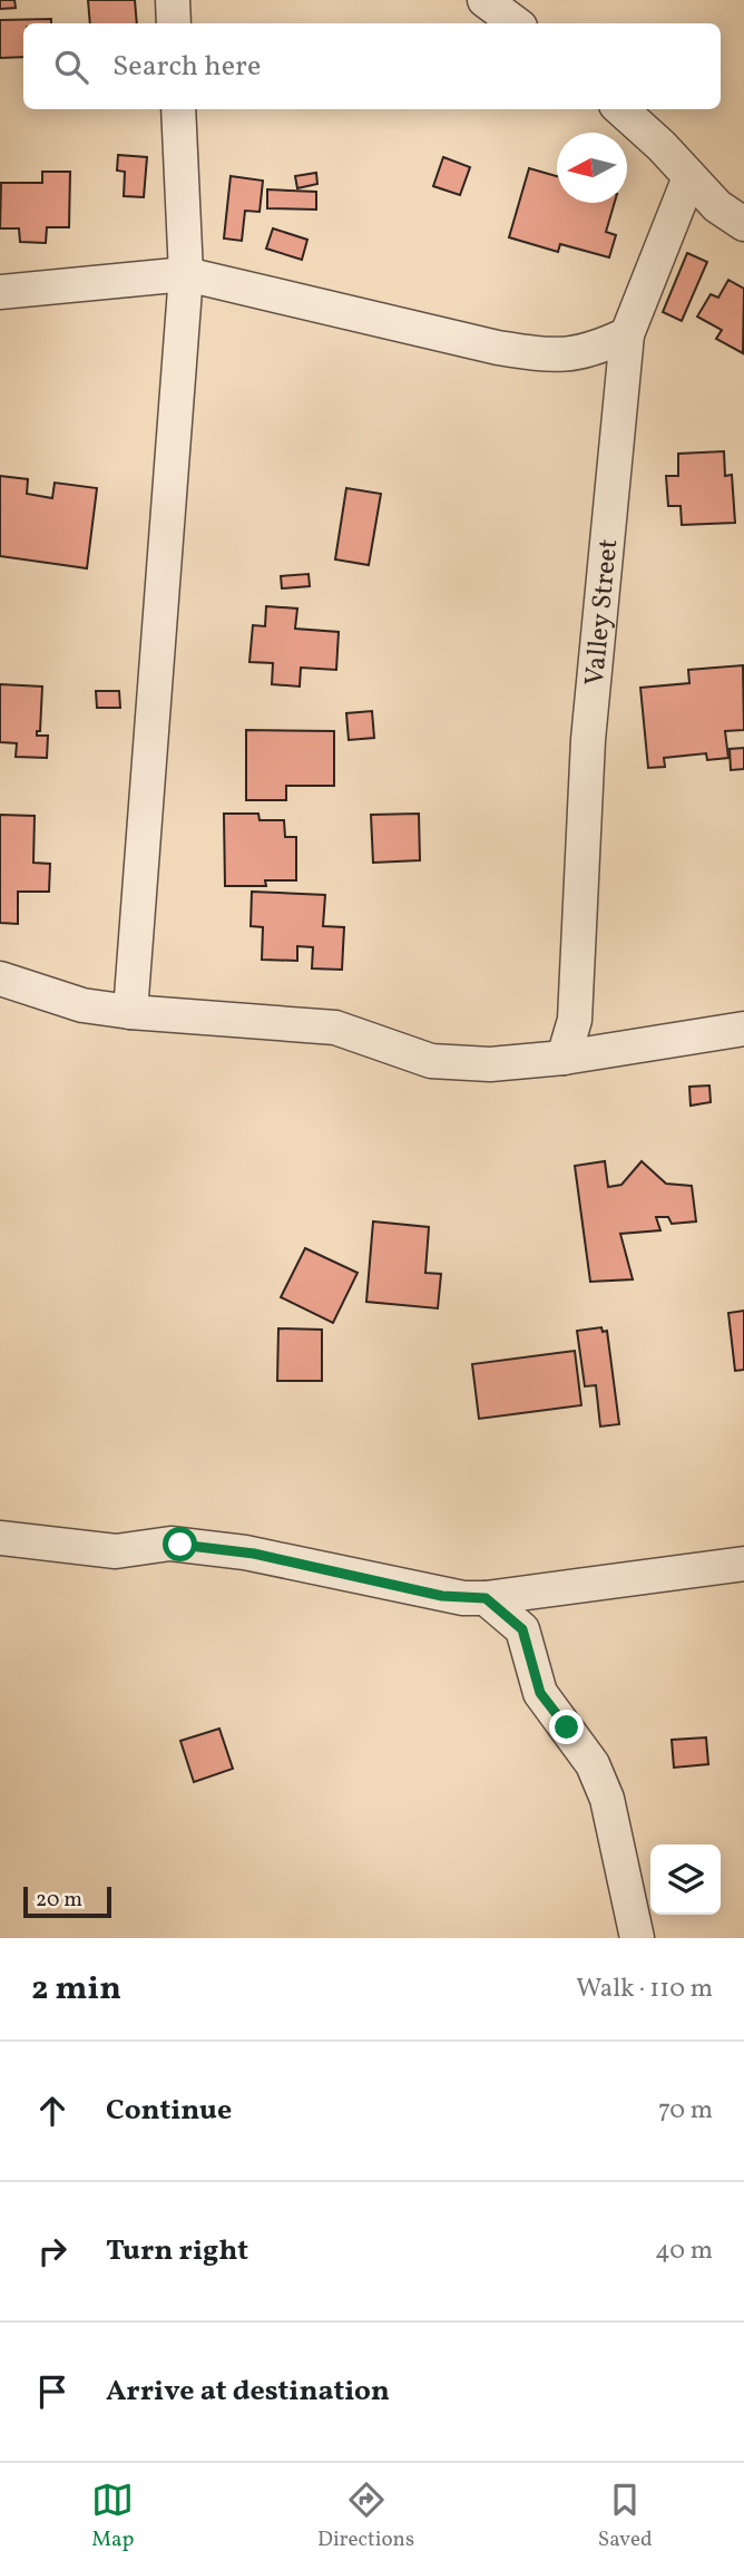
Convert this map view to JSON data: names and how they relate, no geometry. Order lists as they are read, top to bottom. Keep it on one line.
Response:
{"streets":{"street":["Valley Street"]},"scale_bar":"20 m","north":"left","page":{"search":"Search here","scale":"20 m","heading":["2 min","Walk · 110 m"],"list":[["Continue","70 m"],["Turn right","40 m"],"Arrive at destination"],"nav":["Map","Directions","Saved"]}}
